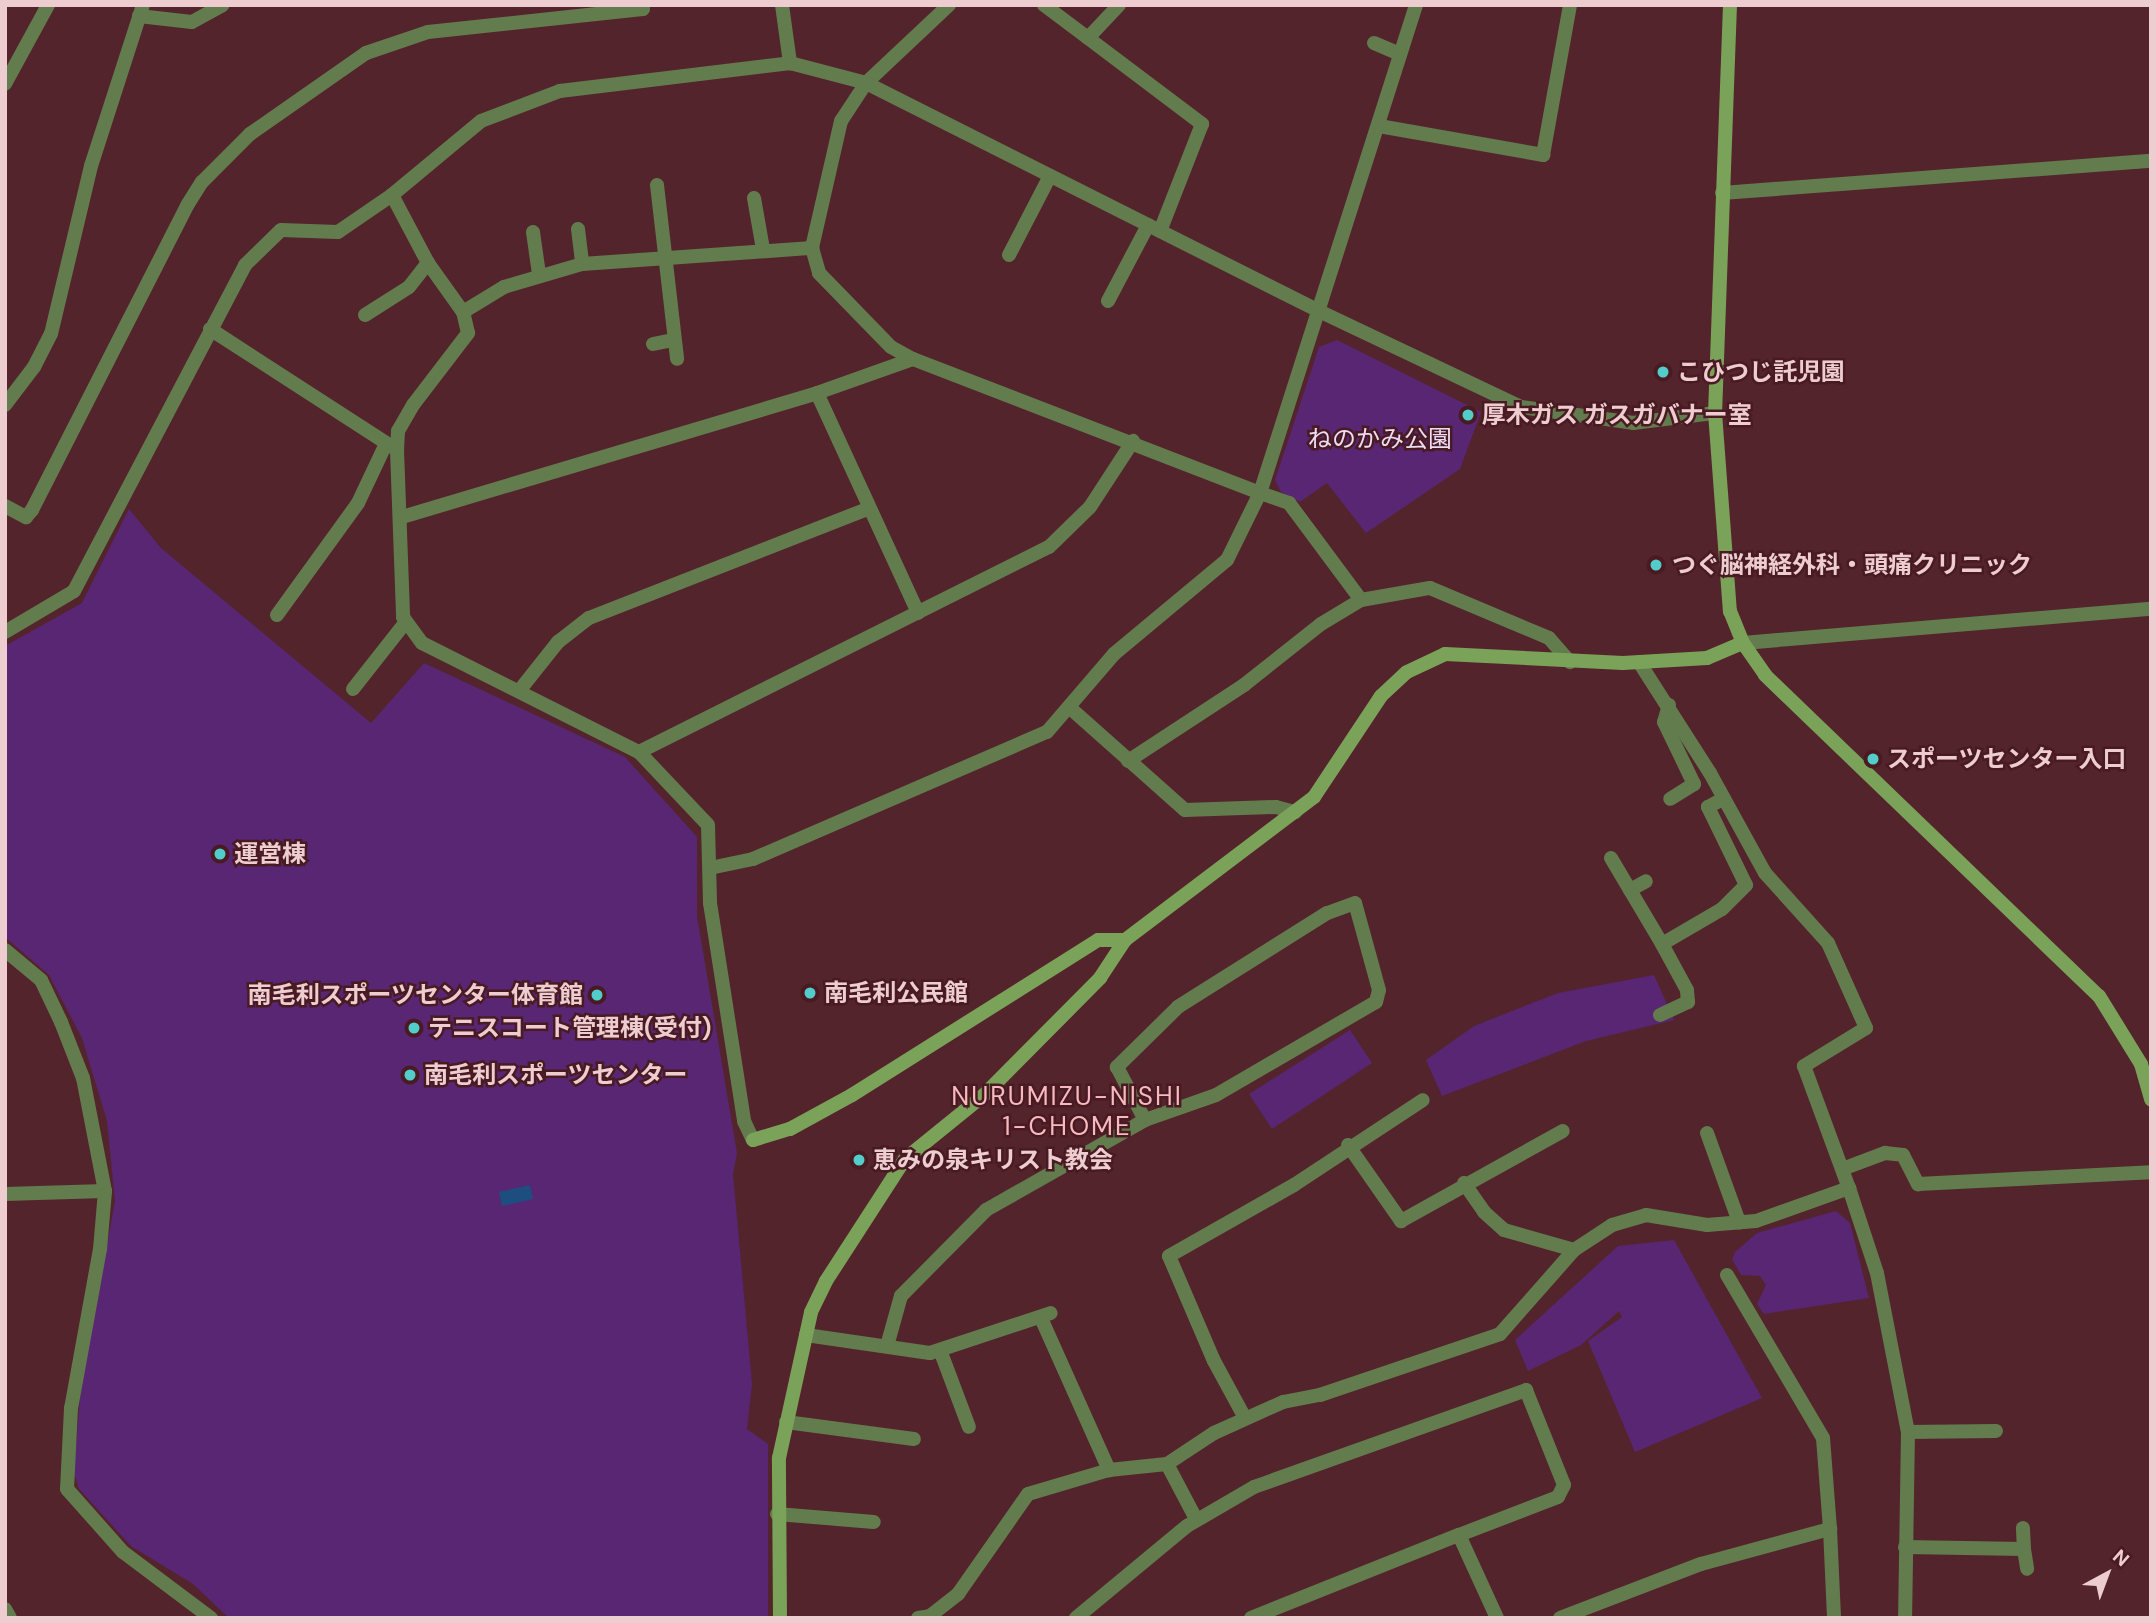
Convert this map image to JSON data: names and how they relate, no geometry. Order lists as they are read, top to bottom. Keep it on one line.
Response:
{"districts":["NURUMIZU-NISHI 1-CHOME"],"parks":["ねのかみ公園"],"places":["こひつじ託児園","厚木ガス ガスガバナー室","つぐ脳神経外科・頭痛クリニック","スポーツセンター入口","運営棟","南毛利公民館","南毛利スポーツセンター体育館","テニスコート管理棟(受付)","南毛利スポーツセンター","恵みの泉キリスト教会"],"north":"top right"}
